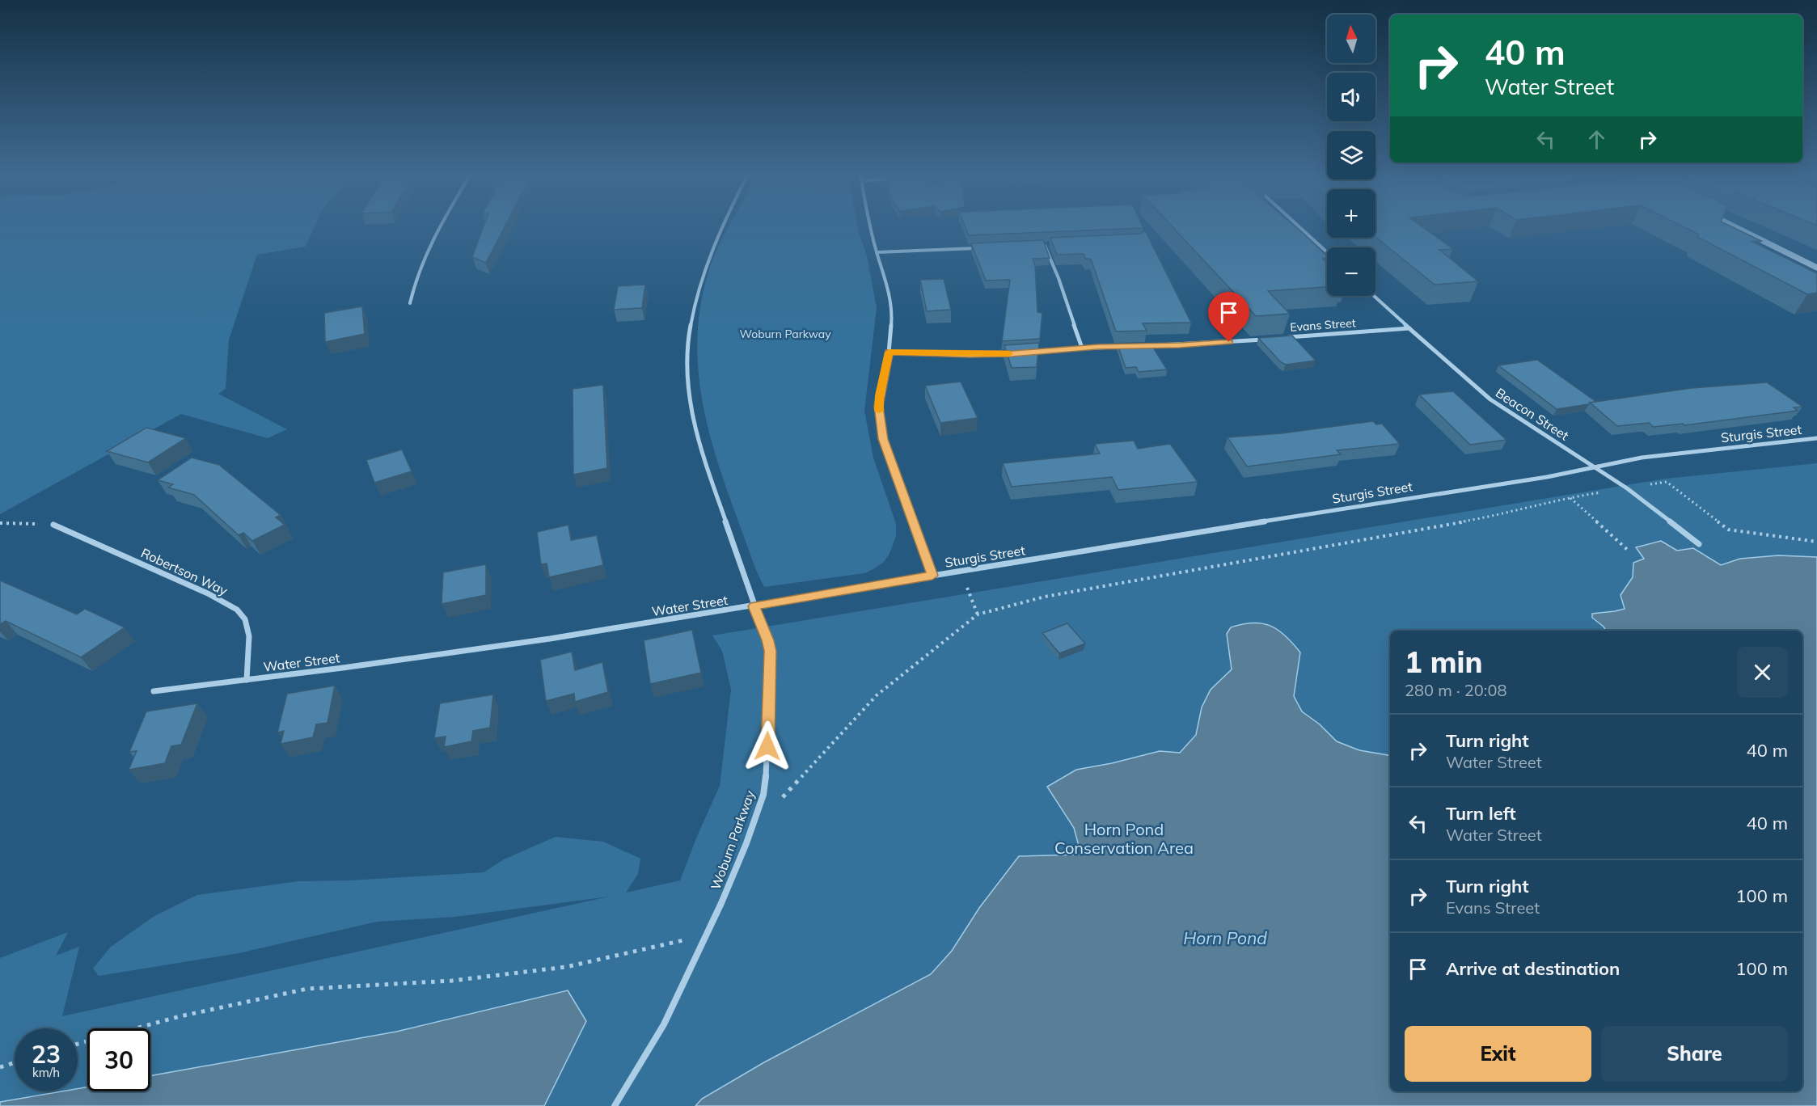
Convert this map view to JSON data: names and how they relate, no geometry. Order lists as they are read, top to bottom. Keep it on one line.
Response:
{"streets":{"street":["Evans Street","Beacon Street","Sturgis Street","Robertson Way","Water Street","Woburn Parkway"]},"crossings":[["Evans Street","Beacon Street"],["Beacon Street","Sturgis Street"],["Sturgis Street","Water Street"],["Robertson Way","Water Street"],["Water Street","Woburn Parkway"]],"water":["Horn Pond"],"parks":["Woburn Parkway","Horn Pond Conservation Area"],"north":"top","page":{"map_buttons":["+","−"],"turn":["40 m","Water Street"],"heading":["1 min","280 m · 20:08"],"list":[{"name":"Turn right","note":"Water Street","value":"40 m"},{"name":"Turn left","note":"Water Street","value":"40 m"},{"name":"Turn right","note":"Evans Street","value":"100 m"},{"name":"Arrive at destination","value":"100 m"}],"buttons":["Exit","Share"],"speed":"23 km/h","limit":"30"}}
